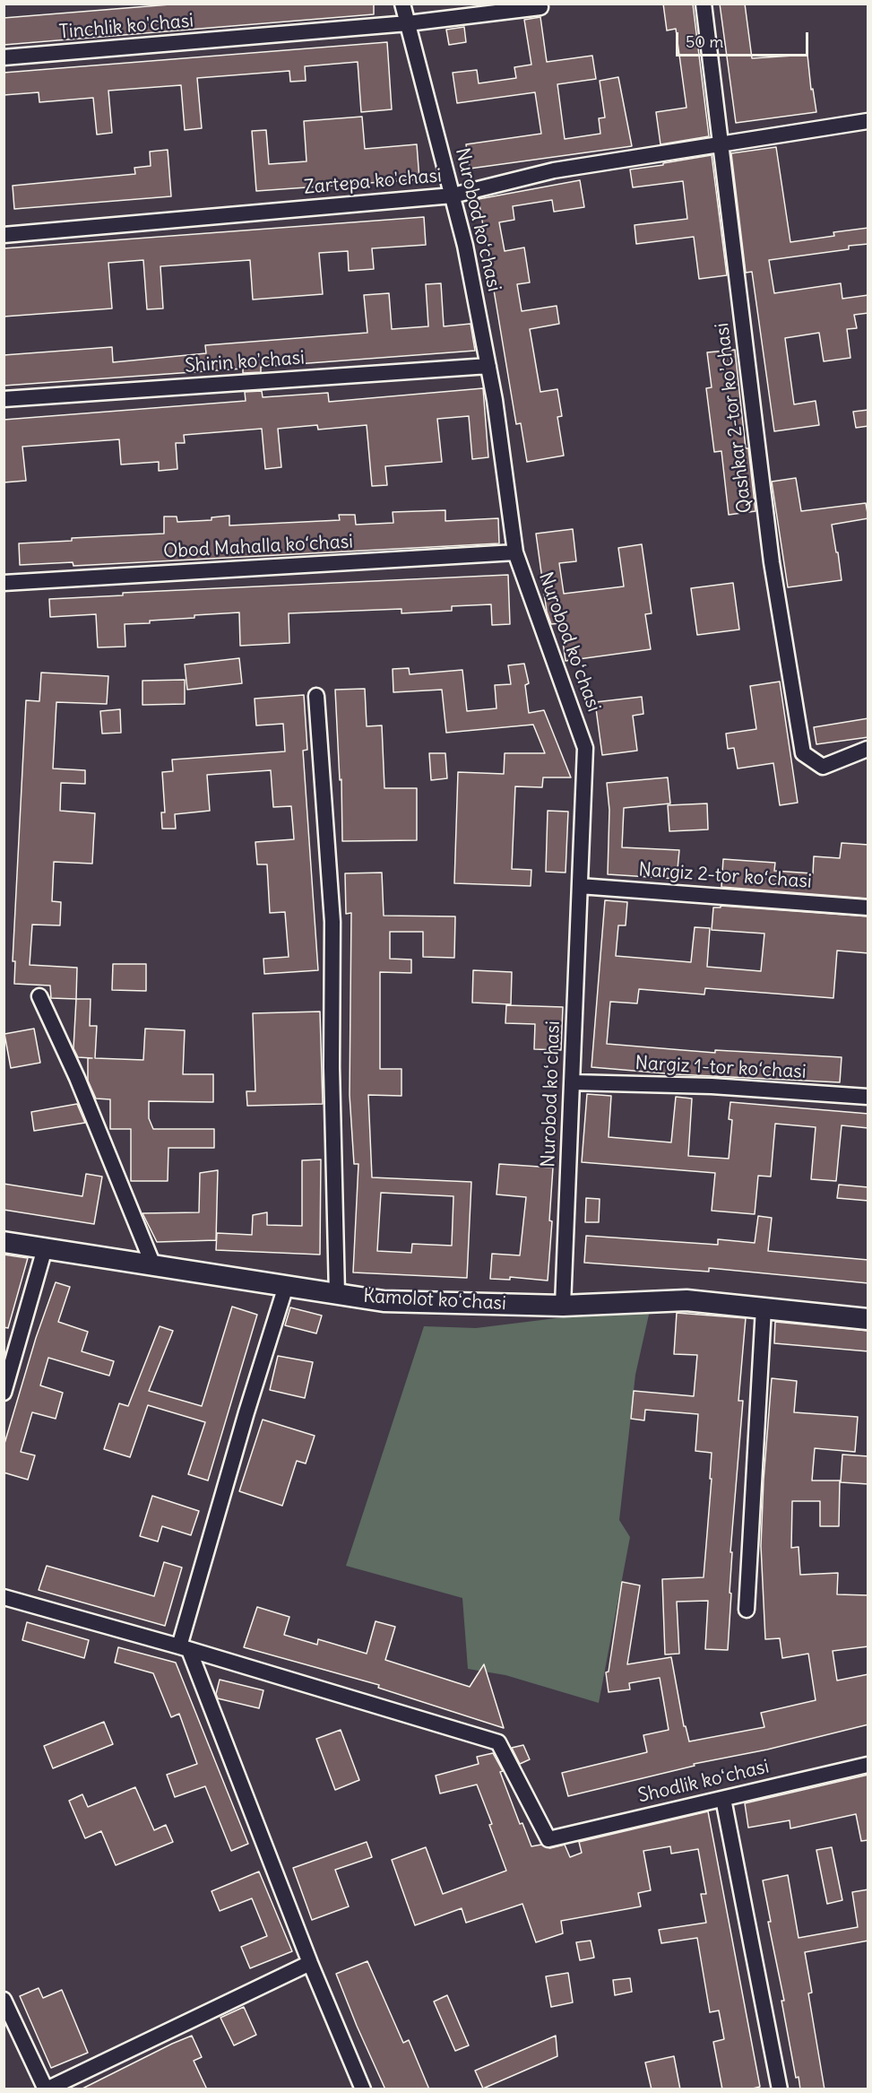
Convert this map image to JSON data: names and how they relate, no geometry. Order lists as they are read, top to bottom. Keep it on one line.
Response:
{"streets":{"street":["Tinchlik ko'chasi","Zartepa ko'chasi","Nurobod koʻchasi","Shirin ko'chasi","Qashkar 2-tor koʼchasi","Obod Mahalla ko‘chasi","Nargiz 2-tor ko‘chasi","Nargiz 1-tor ko‘chasi","Kamolot koʻchasi","Shodlik koʻchasi"]},"crossings":[["Tinchlik ko'chasi","Nurobod koʻchasi"],["Zartepa ko'chasi","Nurobod koʻchasi"],["Zartepa ko'chasi","Qashkar 2-tor koʼchasi"],["Nurobod koʻchasi","Shirin ko'chasi"],["Nurobod koʻchasi","Obod Mahalla ko‘chasi"],["Nurobod koʻchasi","Nargiz 2-tor ko‘chasi"],["Nurobod koʻchasi","Nargiz 1-tor ko‘chasi"],["Nurobod koʻchasi","Kamolot koʻchasi"]],"scale_bar":"50 m"}
